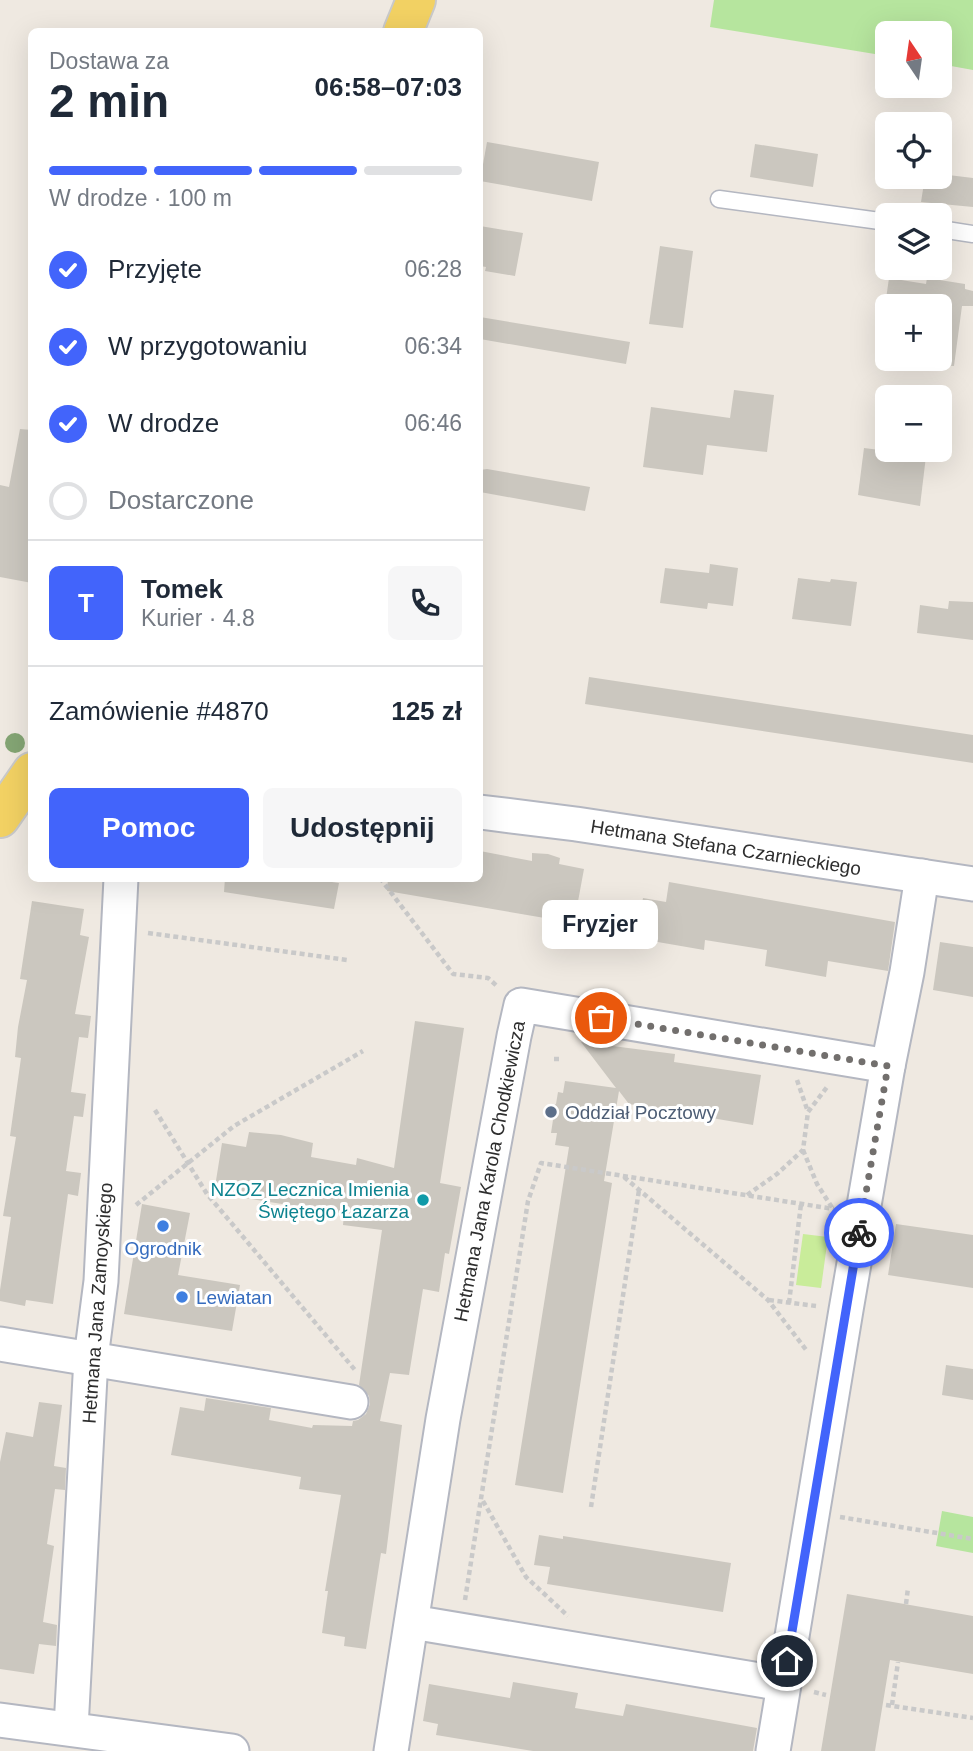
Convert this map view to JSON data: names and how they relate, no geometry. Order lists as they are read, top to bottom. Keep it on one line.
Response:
{"streets":{"street":["Hetmana Stefana Czarnieckiego","Hetmana Jana Karola Chodkiewicza","Hetmana Jana Zamoyskiego"]},"places":["Fryzjer","Oddział Pocztowy","NZOZ Lecznica Imienia Świętego Łazarza","Ogrodnik","Lewiatan"],"north":"top","page":{"map_buttons":["+","−"],"heading":["2 min","Dostawa za","06:58–07:03"],"panel":["Tomek","Kurier · 4.8","Zamówienie #4870","125 zł"],"bar":"W drodze · 100 m","list":[["Przyjęte","06:28"],["W przygotowaniu","06:34"],["W drodze","06:46"],"Dostarczone"],"round":"T","buttons":["Pomoc","Udostępnij"],"bubble":"Fryzjer"}}
